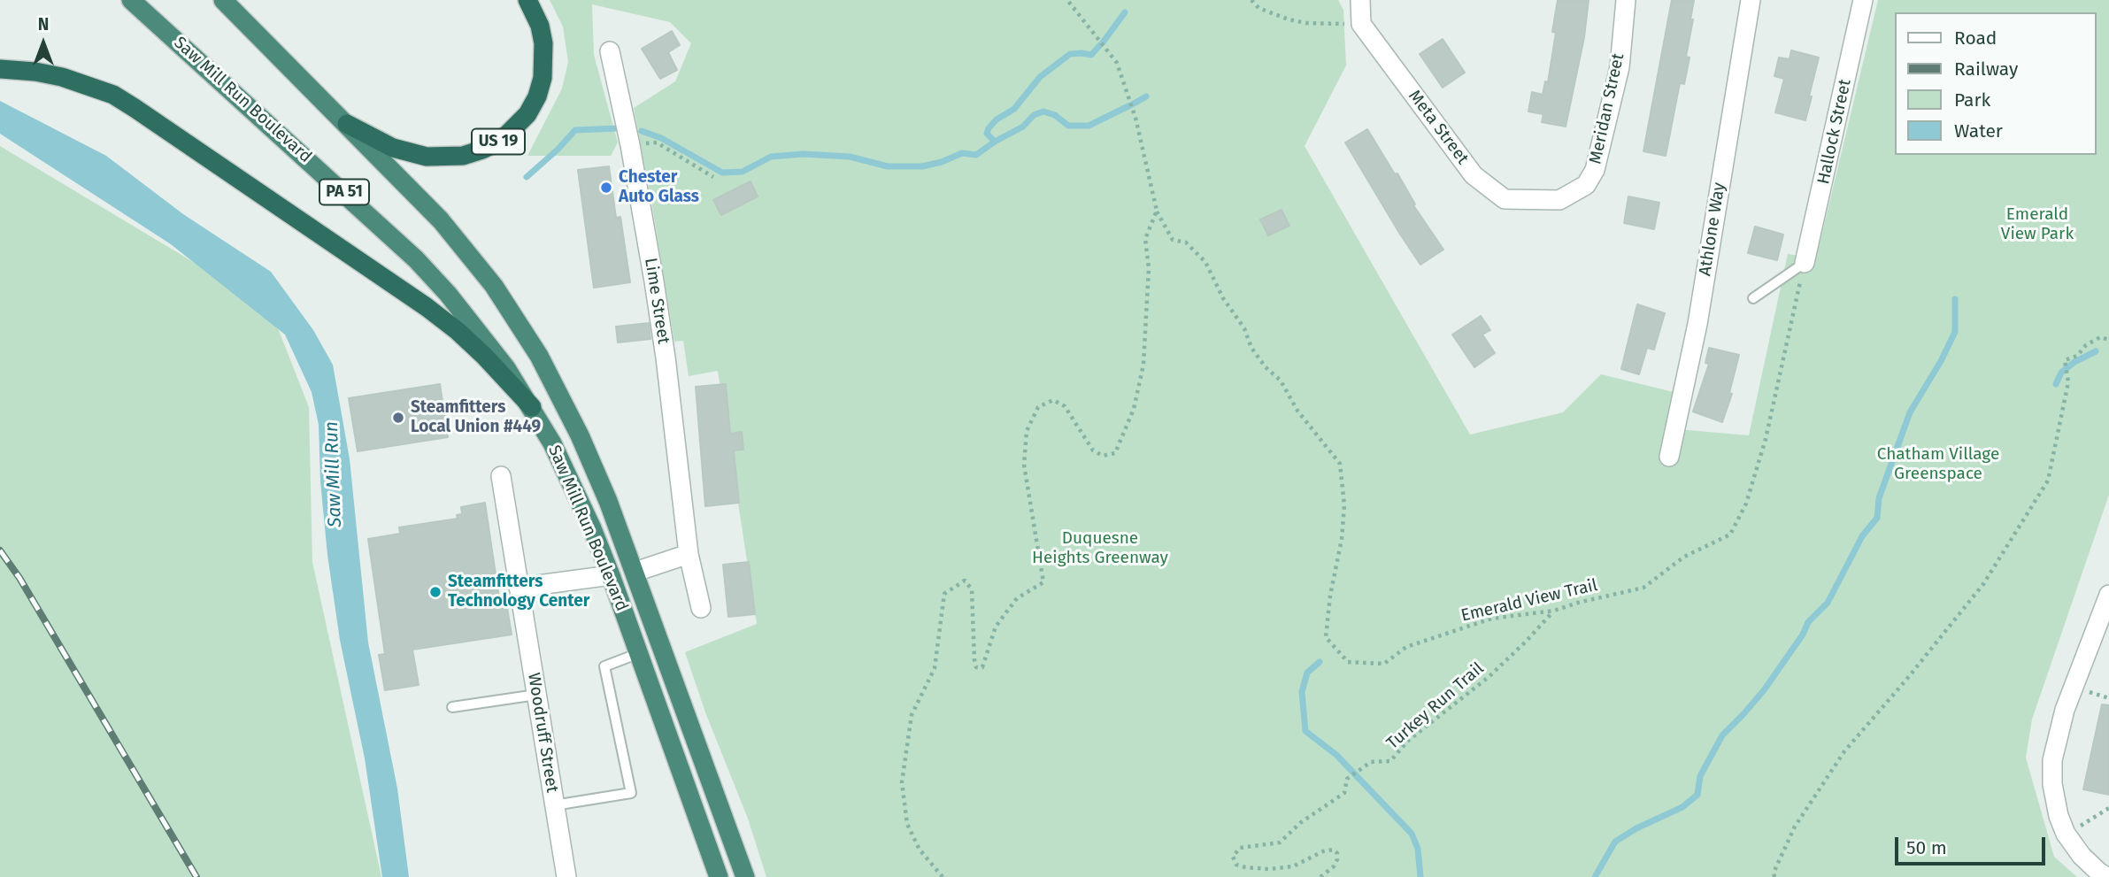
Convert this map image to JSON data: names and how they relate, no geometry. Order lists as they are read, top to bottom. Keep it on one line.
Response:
{"streets":{"highway":["Saw Mill Run Boulevard","US 19","PA 51"],"street":["Meridan Street","Meta Street","Hallock Street","Athlone Way","Lime Street","Woodruff Street"],"path":["Emerald View Trail","Turkey Run Trail"]},"crossings":[["Saw Mill Run Boulevard","US 19"],["Meridan Street","Meta Street"],["Hallock Street","Emerald View Trail"],["Emerald View Trail","Turkey Run Trail"]],"water":["Saw Mill Run"],"parks":["Emerald View Park","Chatham Village Greenspace","Duquesne Heights Greenway"],"places":["Chester Auto Glass","Steamfitters Local Union #449","Steamfitters Technology Center"],"legend":["Road","Railway","Park","Water"],"scale_bar":"50 m","north":"top"}
